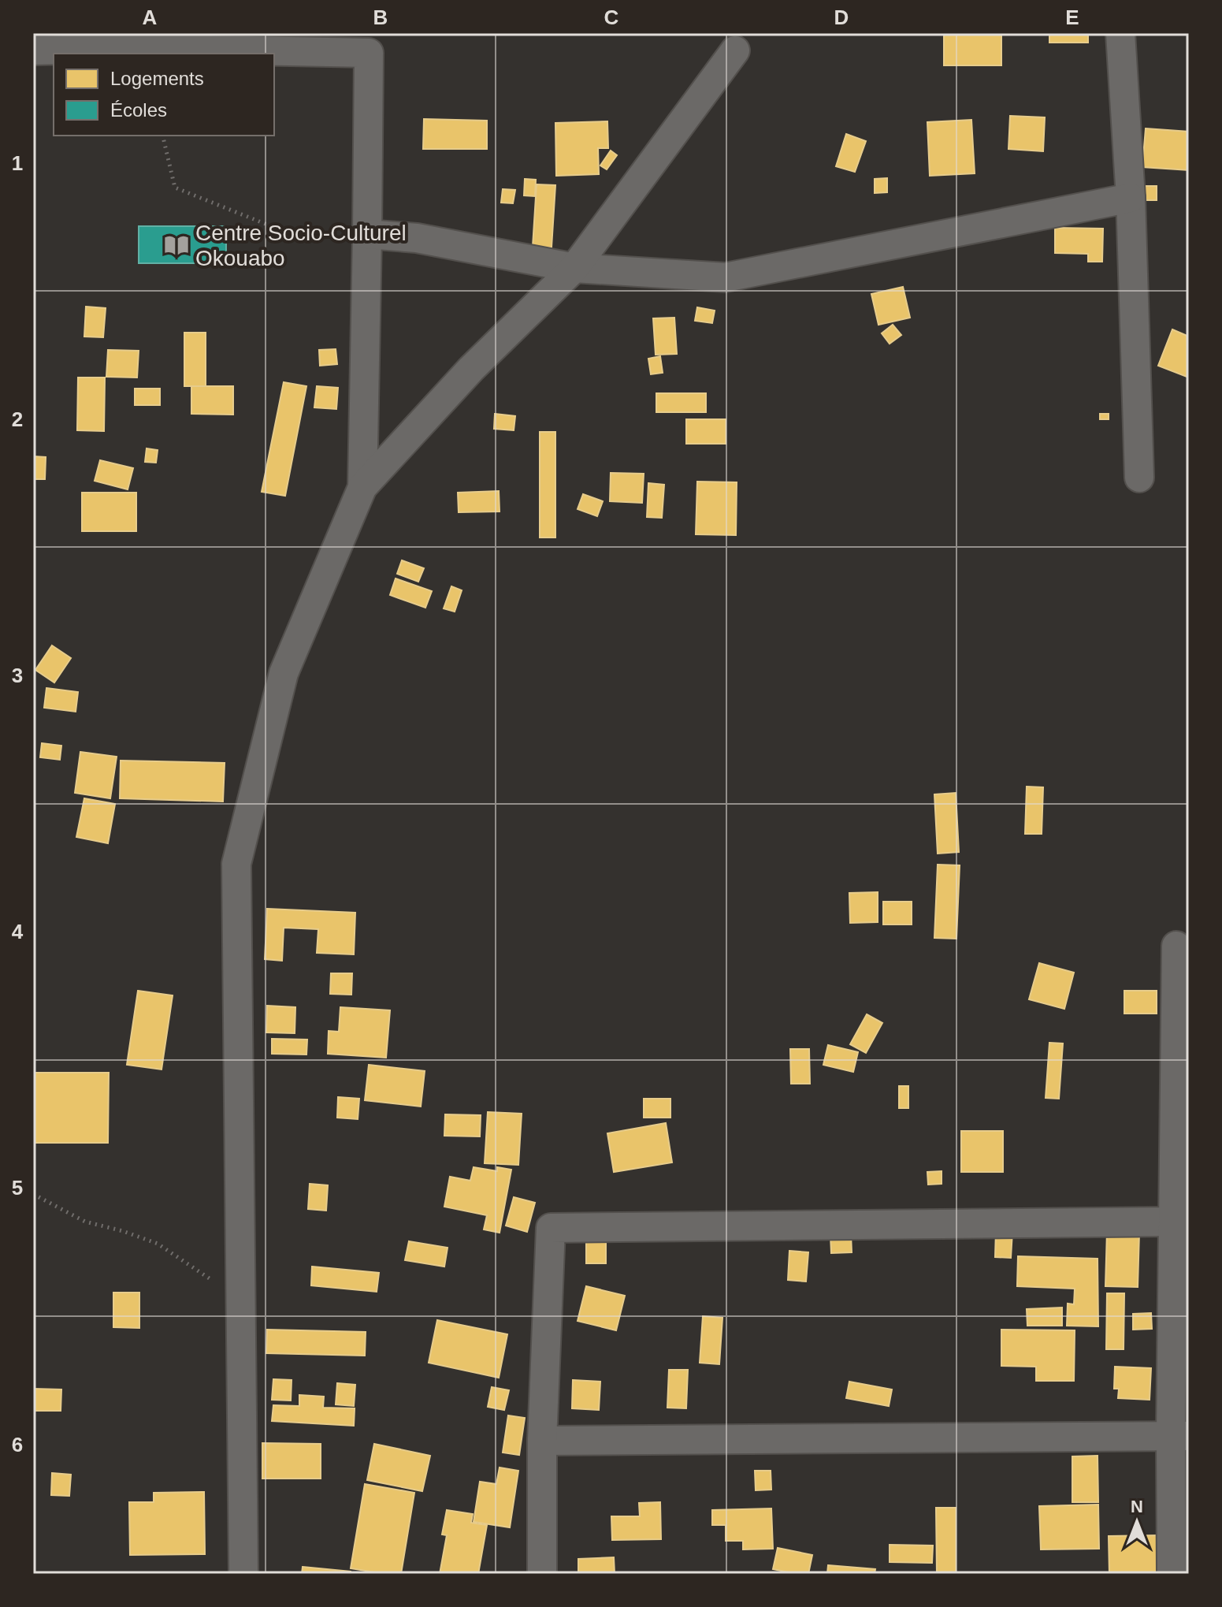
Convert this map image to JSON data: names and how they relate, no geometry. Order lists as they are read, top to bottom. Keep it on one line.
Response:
{"places":{"library":["Centre Socio-Culturel Okouabo"]},"legend":["Logements","Écoles"],"north":"top","grid":{"columns":["A","B","C","D","E"],"rows":["1","2","3","4","5","6"]}}
